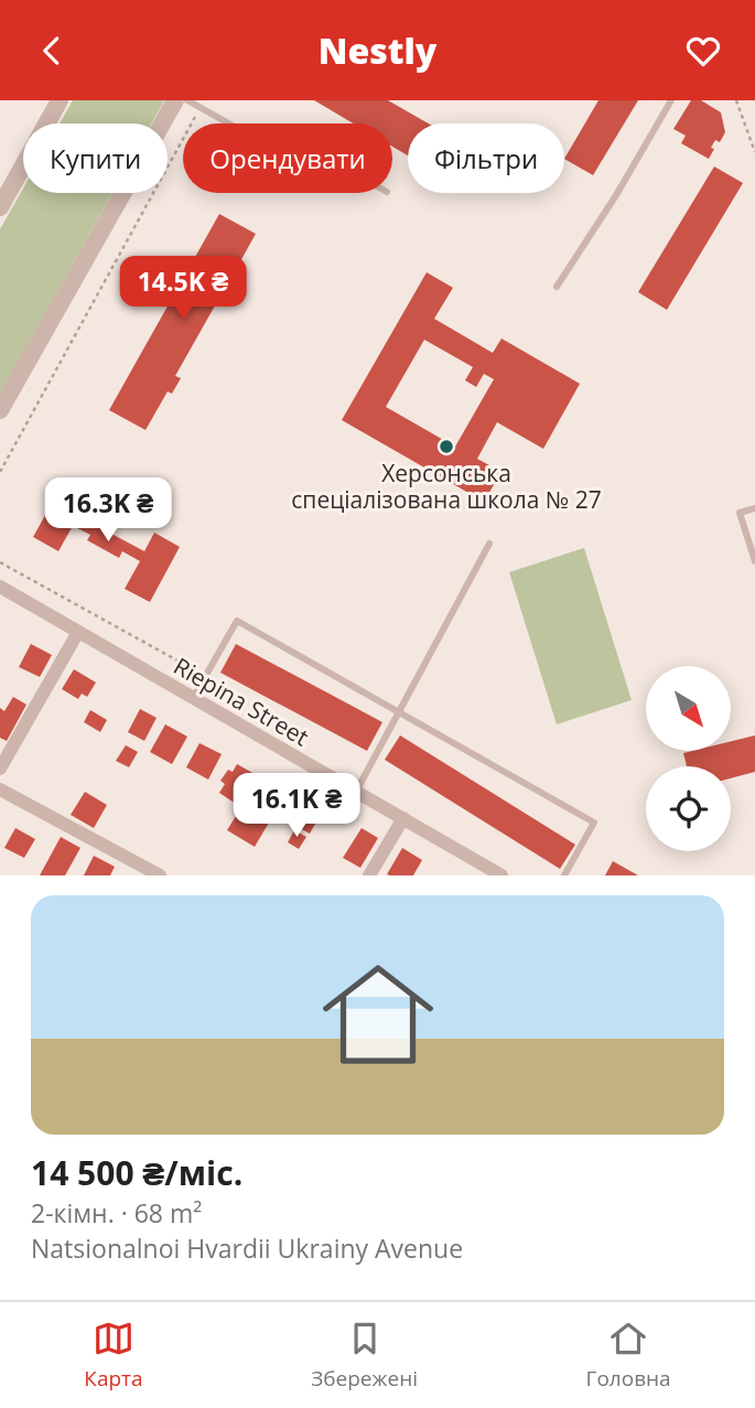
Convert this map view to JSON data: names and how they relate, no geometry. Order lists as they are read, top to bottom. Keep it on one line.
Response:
{"streets":{"street":["Riepina Street"]},"places":["Херсонська спеціалізована школа № 27"],"north":"bottom right","page":{"header":"Nestly","chip":["Купити","Орендувати","Фільтри"],"price":["14.5K ₴","16.3K ₴","16.1K ₴"],"list":[{"name":"14 500 ₴/міс.","note":"2-кімн. · 68 m² · Natsionalnoi Hvardii Ukrainy Avenue"}],"tabs":["Карта","Збережені","Головна"]}}
